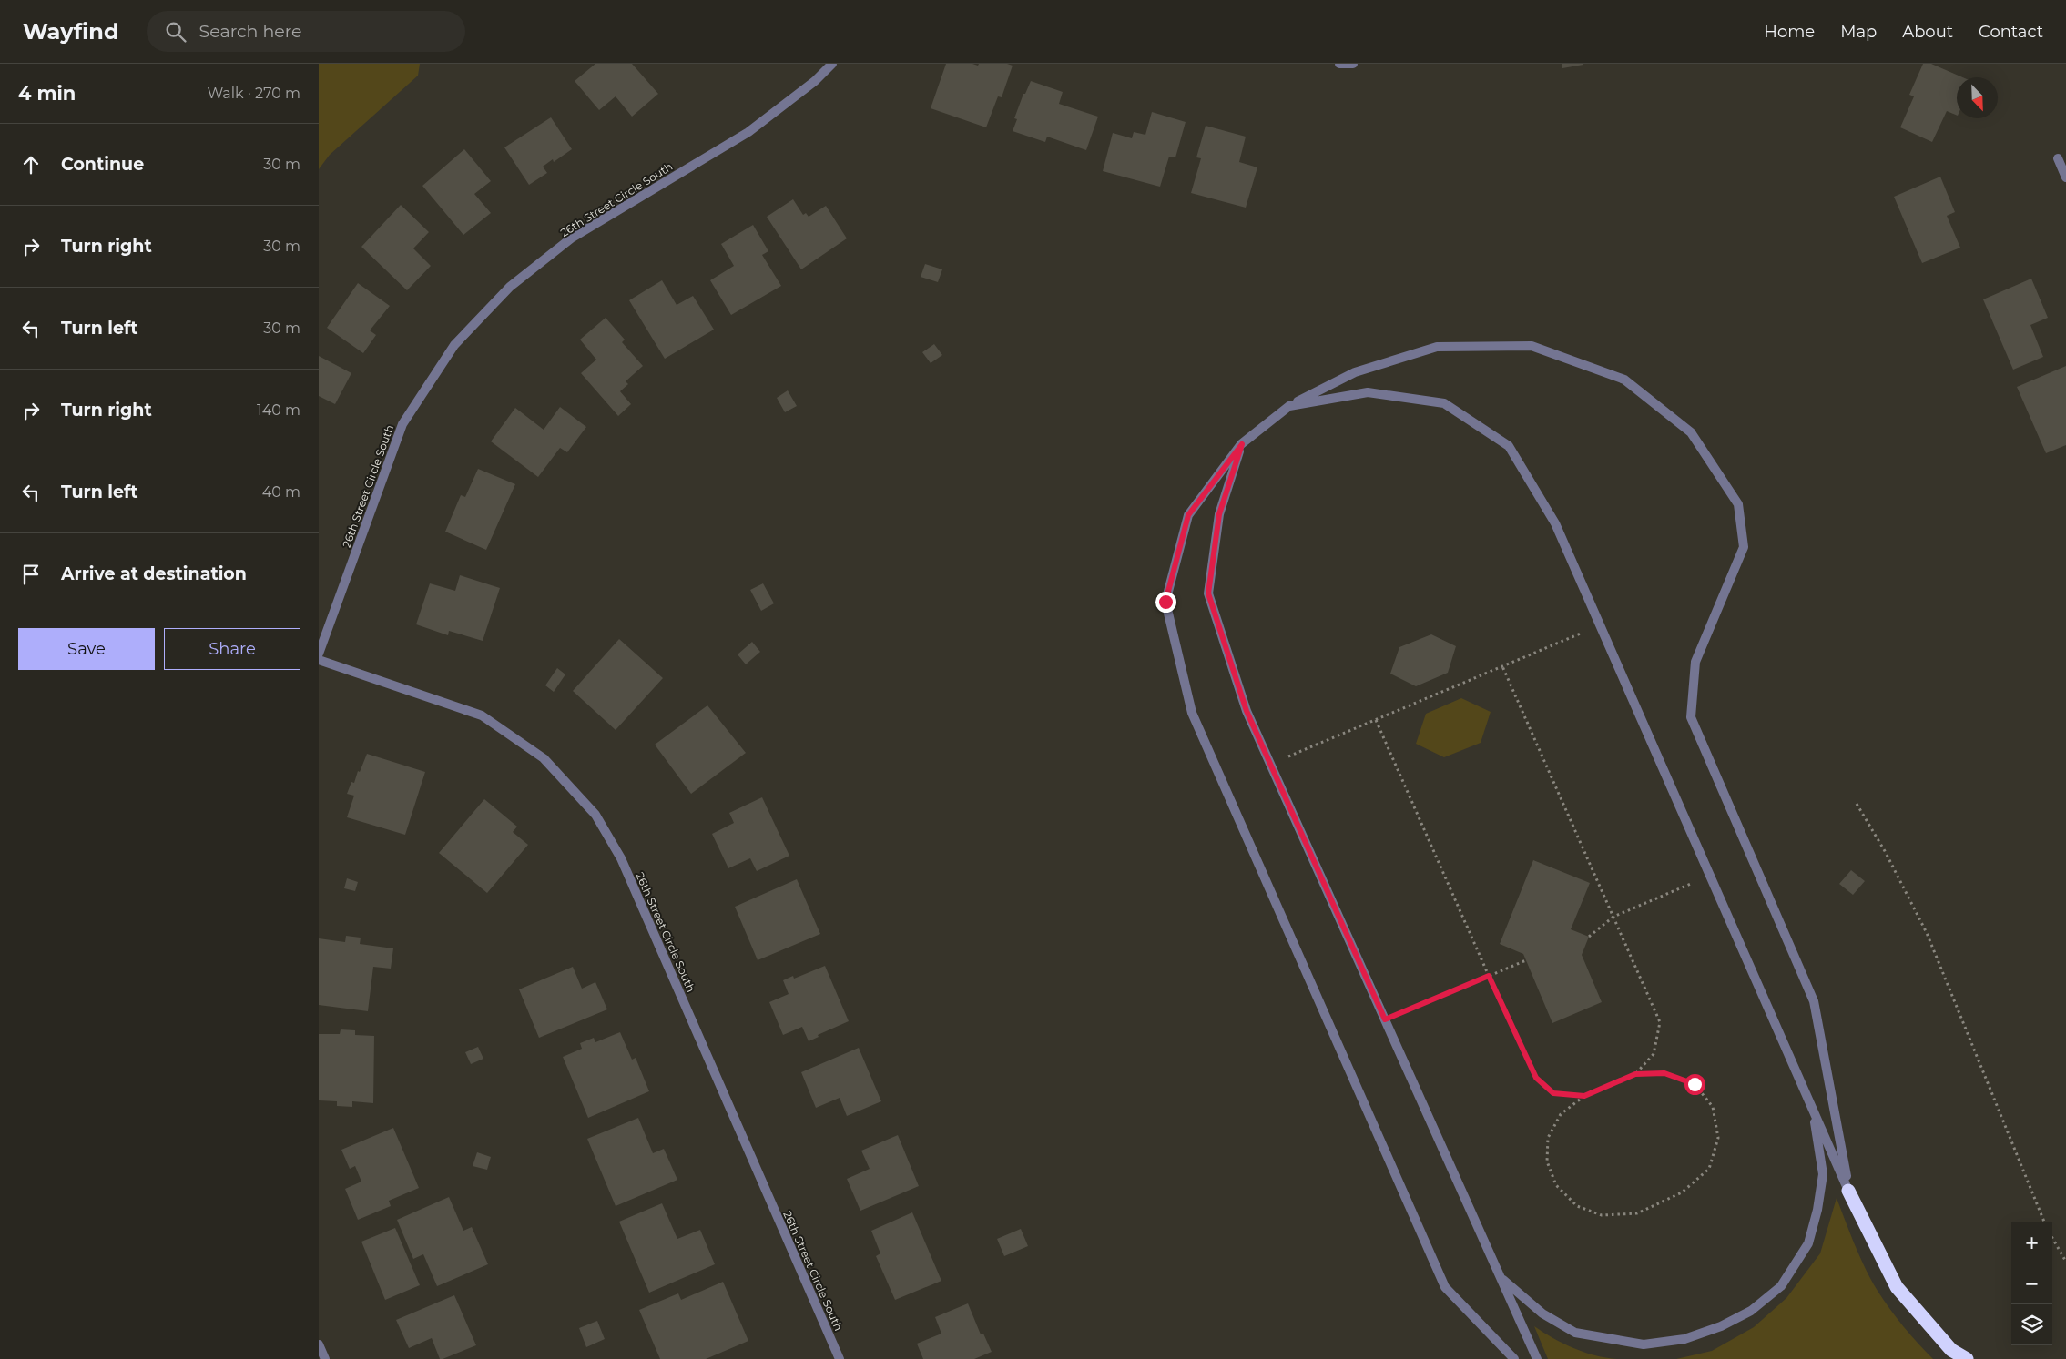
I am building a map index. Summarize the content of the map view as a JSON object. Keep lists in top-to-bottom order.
{
  "streets": {
    "street": ["26th Street Circle South"]
  },
  "north": "bottom right",
  "page": {
    "header": "Wayfind",
    "search": "Search here",
    "nav": [
      "Home",
      "Map",
      "About",
      "Contact"
    ],
    "heading": ["4 min", "Walk · 270 m"],
    "list": [
      ["Continue", "30 m"],
      ["Turn right", "30 m"],
      ["Turn left", "30 m"],
      ["Turn right", "140 m"],
      ["Turn left", "40 m"],
      "Arrive at destination"
    ],
    "buttons": ["Save", "Share"],
    "map_buttons": ["+", "−"]
  }
}
